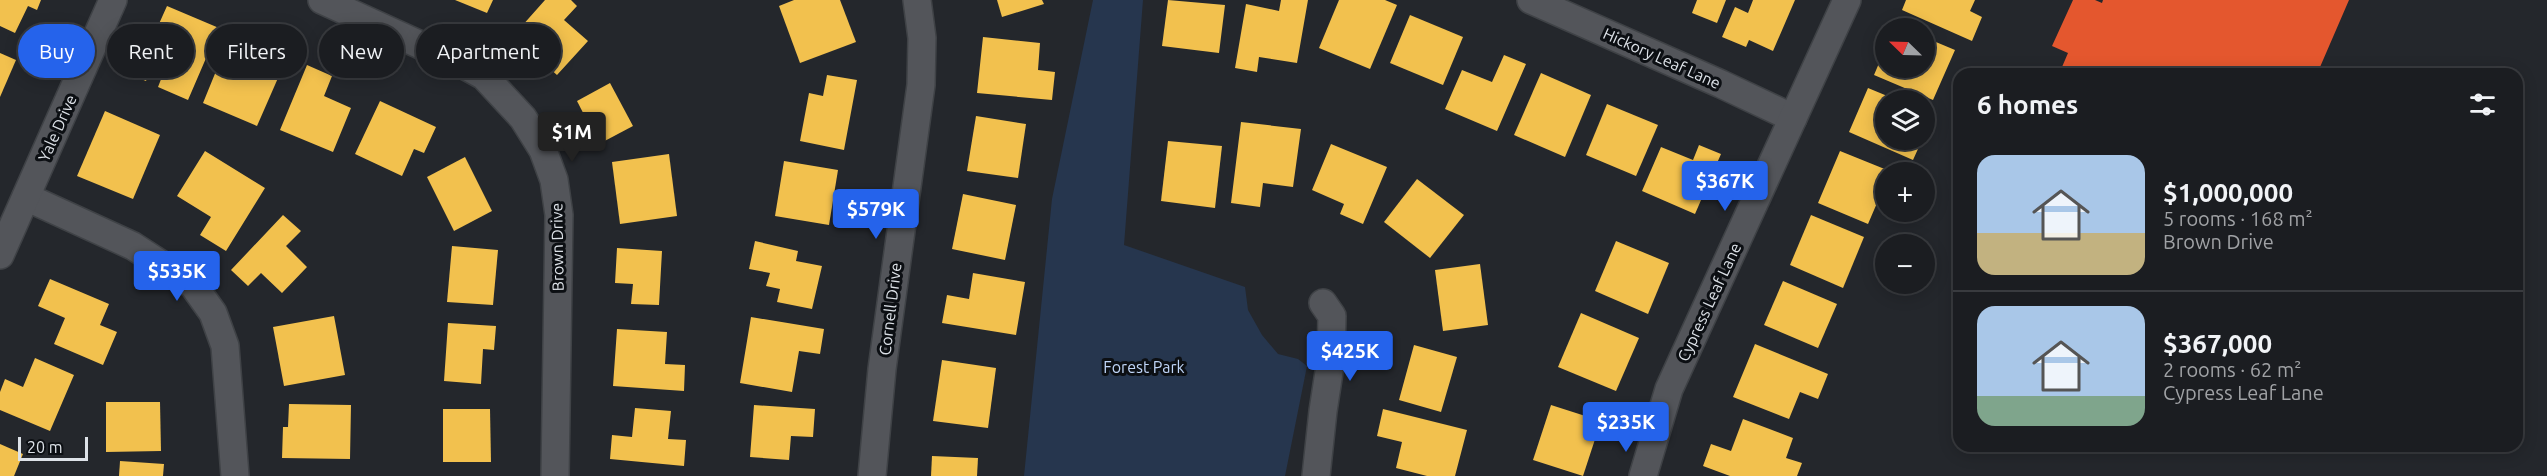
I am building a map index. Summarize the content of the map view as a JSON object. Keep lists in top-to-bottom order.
{
  "streets": {
    "street": [
      "Hickory Leaf Lane",
      "Yale Drive",
      "Brown Drive",
      "Cypress Leaf Lane",
      "Cornell Drive"
    ]
  },
  "crossings": [
    ["Hickory Leaf Lane", "Cypress Leaf Lane"]
  ],
  "parks": ["Forest Park"],
  "scale_bar": "20 m",
  "north": "top left",
  "page": {
    "map_buttons": ["+", "−"],
    "chip": [
      "Buy",
      "Rent",
      "Filters",
      "New",
      "Apartment"
    ],
    "heading": "6 homes",
    "price": [
      "$1M",
      "$367K",
      "$579K",
      "$535K",
      "$425K",
      "$235K"
    ],
    "list": [
      {
        "name": "$1,000,000",
        "note": "5 rooms · 168 m² · Brown Drive"
      },
      {
        "name": "$367,000",
        "note": "2 rooms · 62 m² · Cypress Leaf Lane"
      }
    ],
    "scale": "20 m"
  }
}
